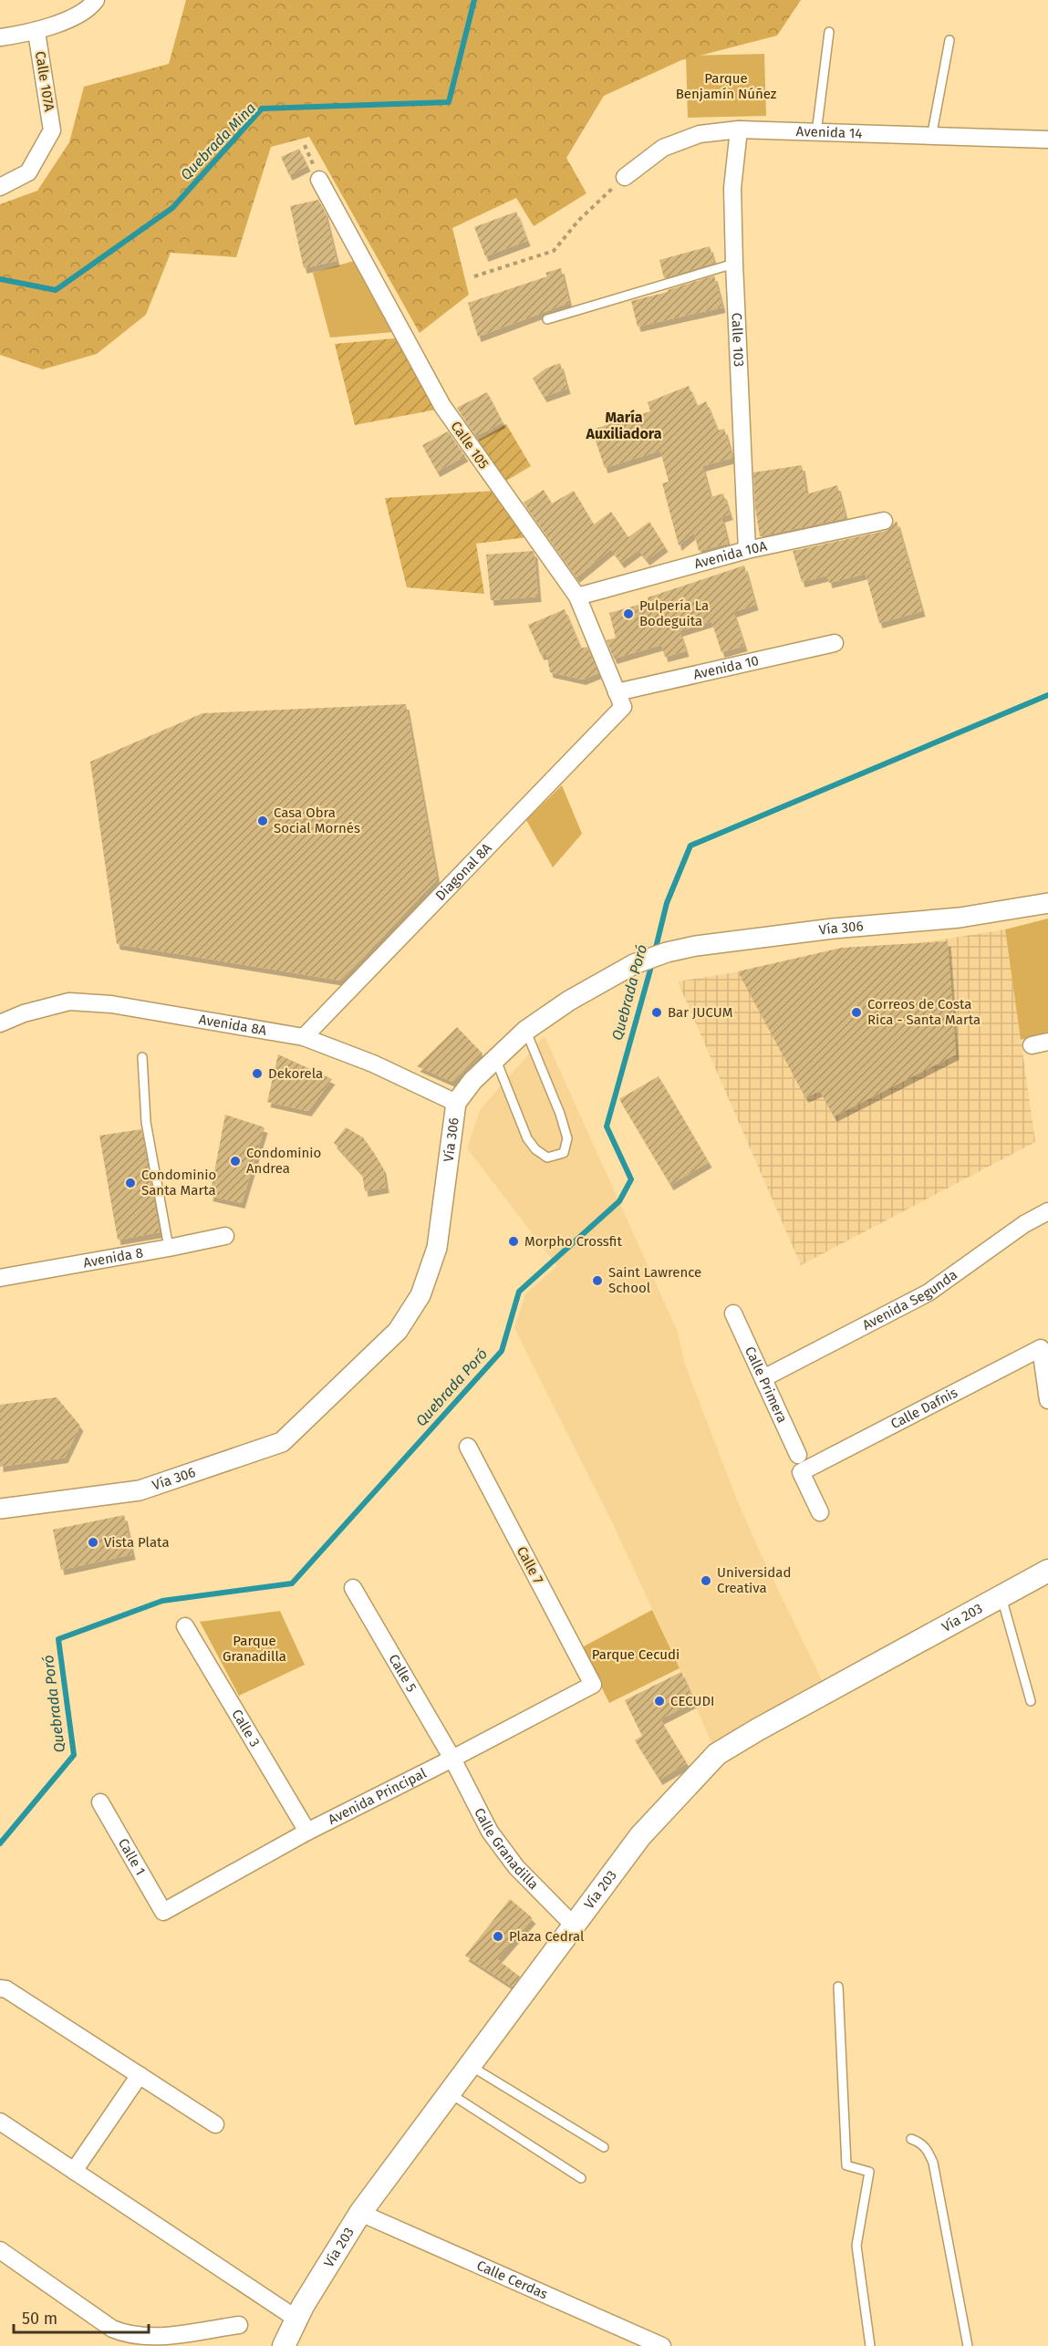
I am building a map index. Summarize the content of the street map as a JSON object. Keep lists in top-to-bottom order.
{
  "streets": {
    "main road": ["Vía 203"],
    "street": [
      "Calle 107A",
      "Avenida 14",
      "Calle 103",
      "Calle 105",
      "Avenida 10A",
      "Avenida 10",
      "Diagonal 8A",
      "Vía 306",
      "Avenida 8A",
      "Avenida 8",
      "Avenida Segunda",
      "Calle Primera",
      "Calle Dafnis",
      "Calle 7",
      "Calle 5",
      "Calle 3",
      "Avenida Principal",
      "Calle Granadilla",
      "Calle 1",
      "Calle Cerdas"
    ]
  },
  "crossings": [
    ["Avenida 14", "Calle 103"],
    ["Calle 103", "Avenida 10A"],
    ["Calle 105", "Avenida 10A"],
    ["Calle 105", "Avenida 10"],
    ["Calle 105", "Diagonal 8A"],
    ["Avenida 10", "Diagonal 8A"],
    ["Diagonal 8A", "Avenida 8A"],
    ["Vía 306", "Avenida 8A"],
    ["Avenida Segunda", "Calle Primera"],
    ["Calle 7", "Avenida Principal"],
    ["Vía 203", "Calle Granadilla"],
    ["Vía 203", "Calle Cerdas"],
    ["Calle 5", "Avenida Principal"],
    ["Calle 5", "Calle Granadilla"],
    ["Calle 3", "Avenida Principal"],
    ["Avenida Principal", "Calle Granadilla"],
    ["Avenida Principal", "Calle 1"]
  ],
  "districts": ["María Auxiliadora"],
  "water": ["Quebrada Mina", "Quebrada Poró"],
  "parks": ["Parque Benjamín Núñez", "Parque Granadilla", "Parque Cecudi"],
  "places": [
    "Pulpería La Bodeguita",
    "Casa Obra Social Mornés",
    "Bar JUCUM",
    "Correos de Costa Rica - Santa Marta",
    "Dekorela",
    "Condominio Andrea",
    "Condominio Santa Marta",
    "Morpho Crossfit",
    "Saint Lawrence School",
    "Vista Plata",
    "Universidad Creativa",
    "CECUDI",
    "Plaza Cedral"
  ],
  "scale_bar": "50 m"
}
